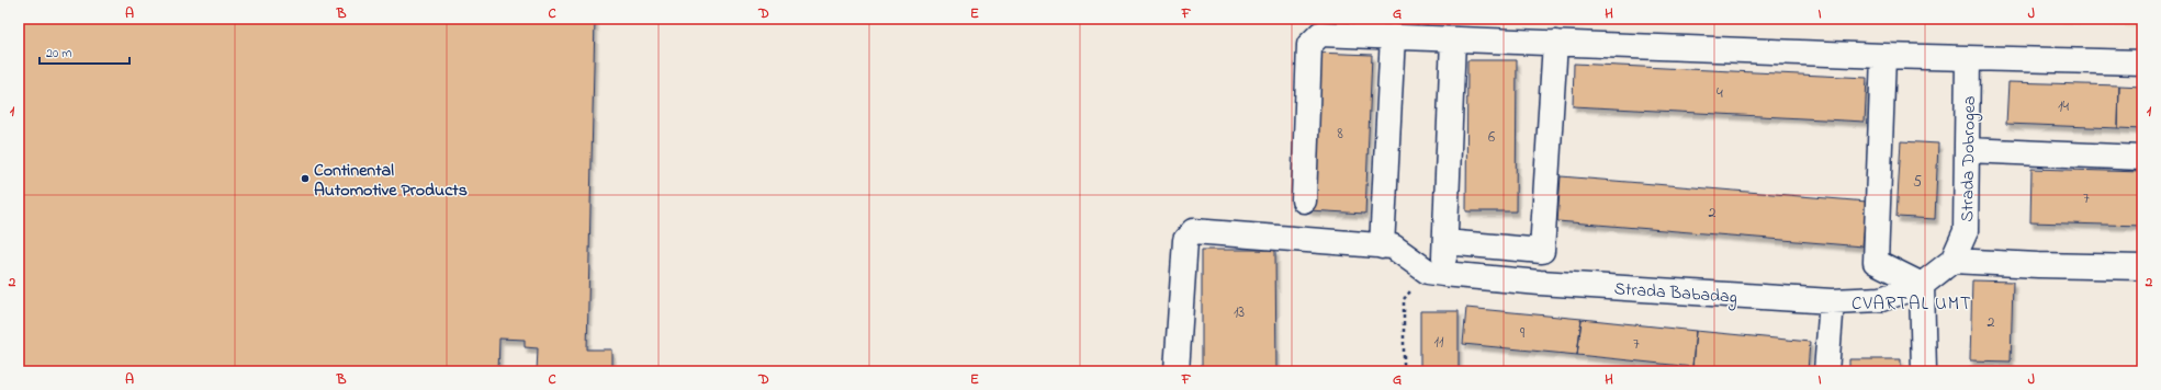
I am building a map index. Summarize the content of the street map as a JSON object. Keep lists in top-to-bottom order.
{
  "streets": {
    "street": ["Strada Dobrogea", "Strada Babadag"]
  },
  "crossings": [
    ["Strada Dobrogea", "Strada Babadag"]
  ],
  "districts": ["CVARTAL UMT"],
  "places": ["Continental Automotive Products"],
  "house_numbers": [
    "4",
    "14",
    "8",
    "6",
    "5",
    "7",
    "2",
    "13",
    "2",
    "9",
    "11",
    "7"
  ],
  "scale_bar": "20 m",
  "grid": {
    "columns": [
      "A",
      "B",
      "C",
      "D",
      "E",
      "F",
      "G",
      "H",
      "I",
      "J"
    ],
    "rows": ["1", "2"]
  }
}
